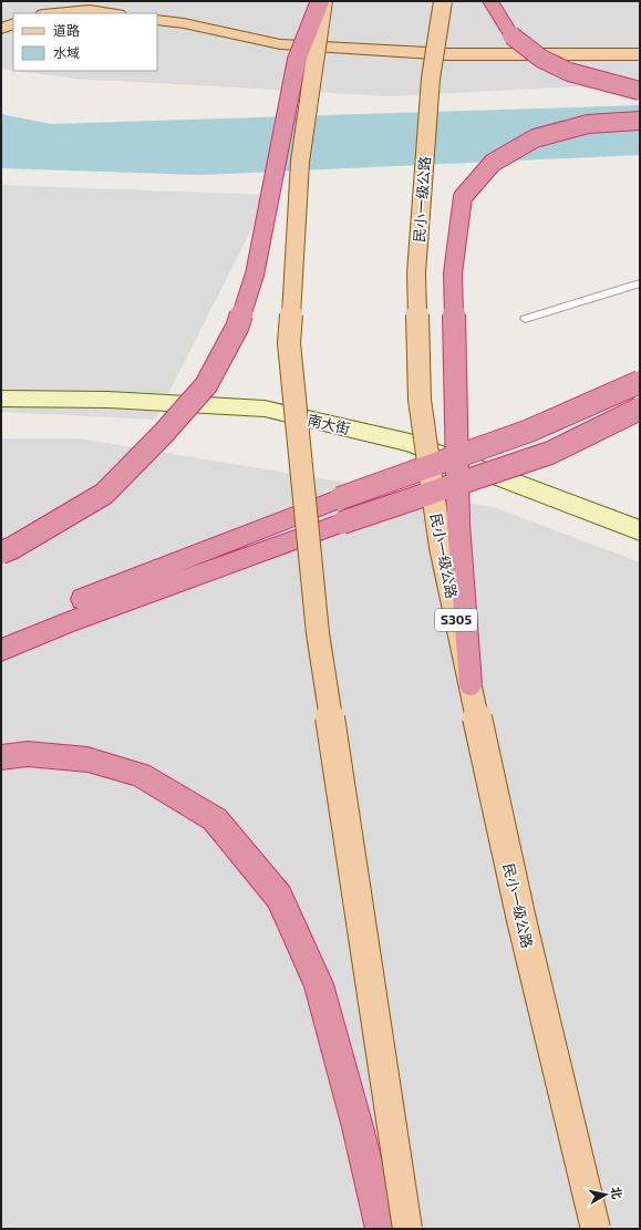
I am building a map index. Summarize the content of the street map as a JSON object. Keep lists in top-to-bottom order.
{
  "streets": {
    "main road": ["民小一级公路", "南大街", "S305"]
  },
  "legend": ["道路", "水域"],
  "north": "right"
}
